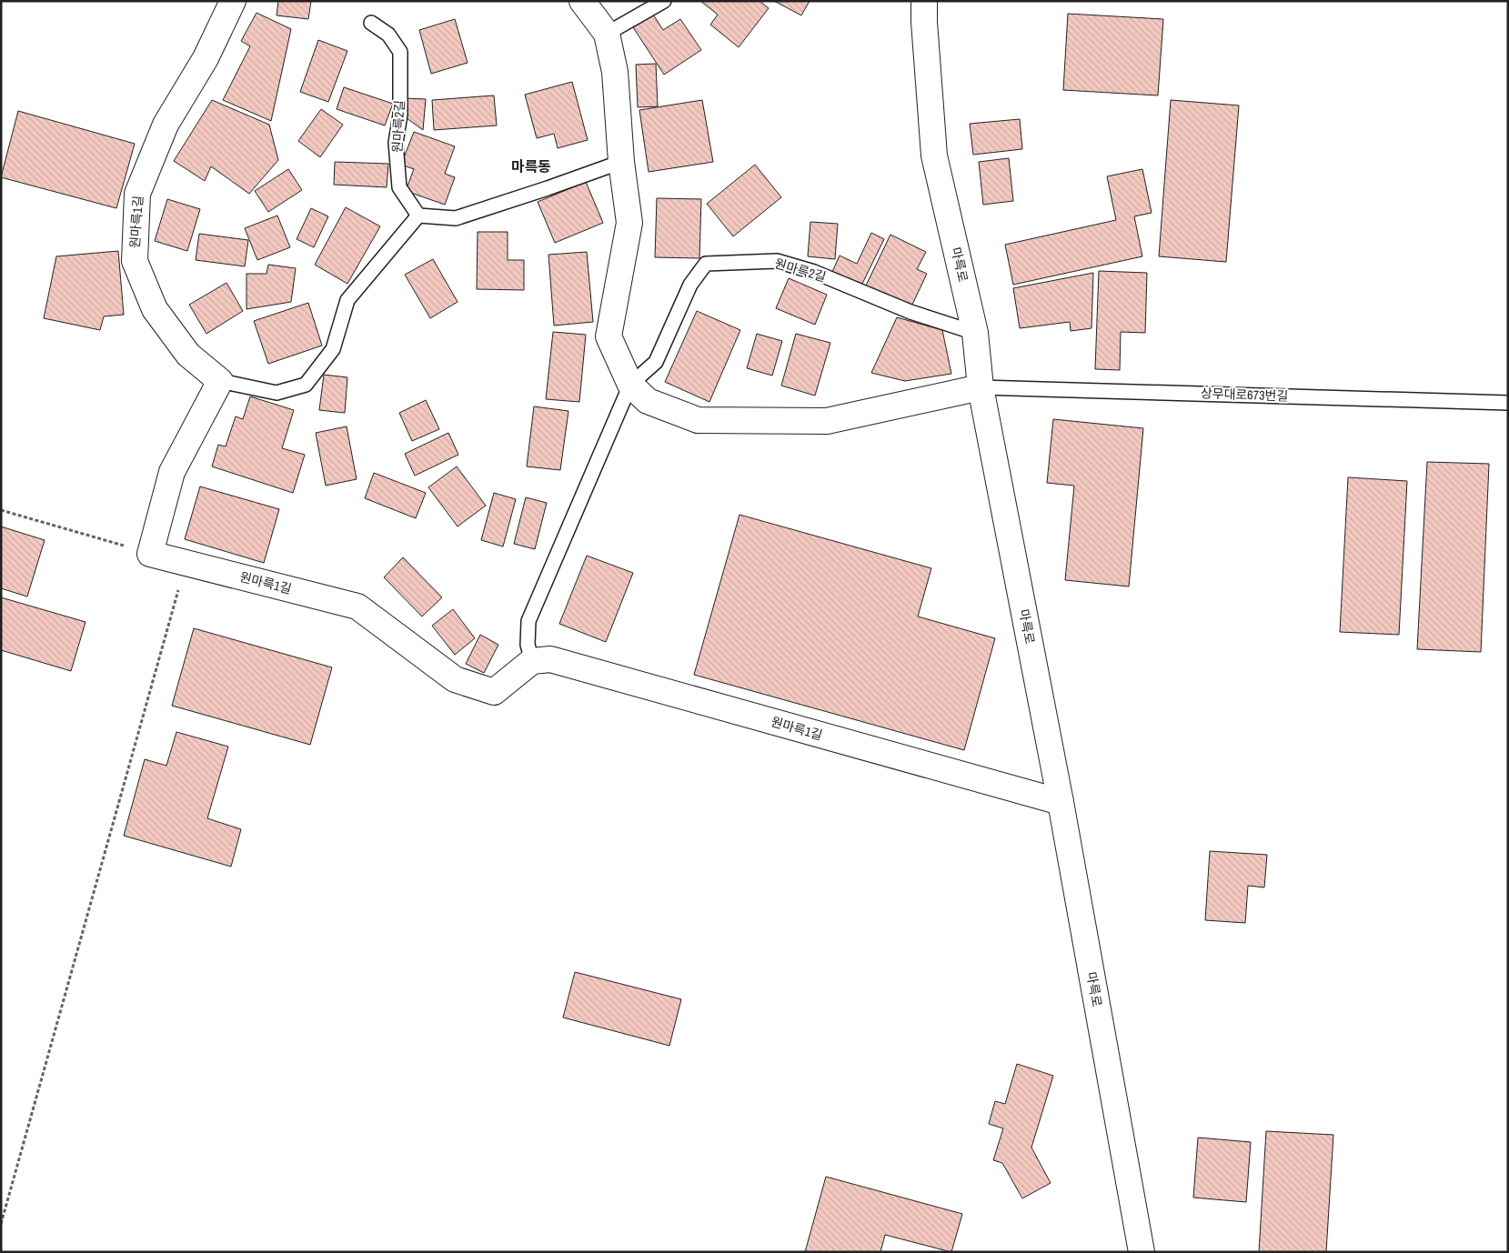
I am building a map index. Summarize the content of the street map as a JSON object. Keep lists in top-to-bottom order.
{
  "streets": {
    "street": ["원마륵1길", "마륵로"],
    "lane": ["원마륵2길", "상무대로673번길"]
  },
  "crossings": [
    ["원마륵2길", "원마륵1길"],
    ["원마륵2길", "마륵로"],
    ["원마륵1길", "마륵로"],
    ["마륵로", "상무대로673번길"]
  ],
  "districts": ["마륵동"]
}
